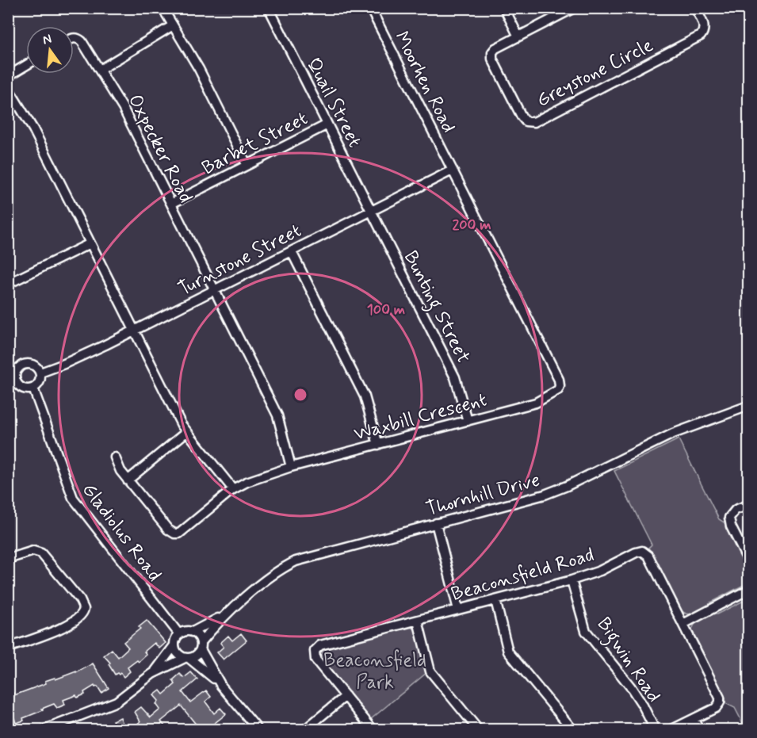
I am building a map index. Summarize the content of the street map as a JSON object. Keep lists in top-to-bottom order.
{
  "streets": {
    "street": [
      "Greystone Circle",
      "Moorhen Road",
      "Quail Street",
      "Barbet Street",
      "Oxpecker Road",
      "Turnstone Street",
      "Bunting Street",
      "Waxbill Crescent",
      "Thornhill Drive",
      "Gladiolus Road",
      "Beaconsfield Road",
      "Bigwin Road"
    ]
  },
  "crossings": [
    ["Moorhen Road", "Turnstone Street"],
    ["Moorhen Road", "Waxbill Crescent"],
    ["Quail Street", "Barbet Street"],
    ["Quail Street", "Turnstone Street"],
    ["Quail Street", "Bunting Street"],
    ["Barbet Street", "Oxpecker Road"],
    ["Oxpecker Road", "Turnstone Street"],
    ["Oxpecker Road", "Waxbill Crescent"],
    ["Turnstone Street", "Bunting Street"],
    ["Turnstone Street", "Waxbill Crescent"],
    ["Turnstone Street", "Gladiolus Road"],
    ["Bunting Street", "Waxbill Crescent"],
    ["Thornhill Drive", "Gladiolus Road"],
    ["Beaconsfield Road", "Bigwin Road"]
  ],
  "parks": ["Beaconsfield Park"],
  "north": "top",
  "rings": ["200 m", "100 m"]
}
